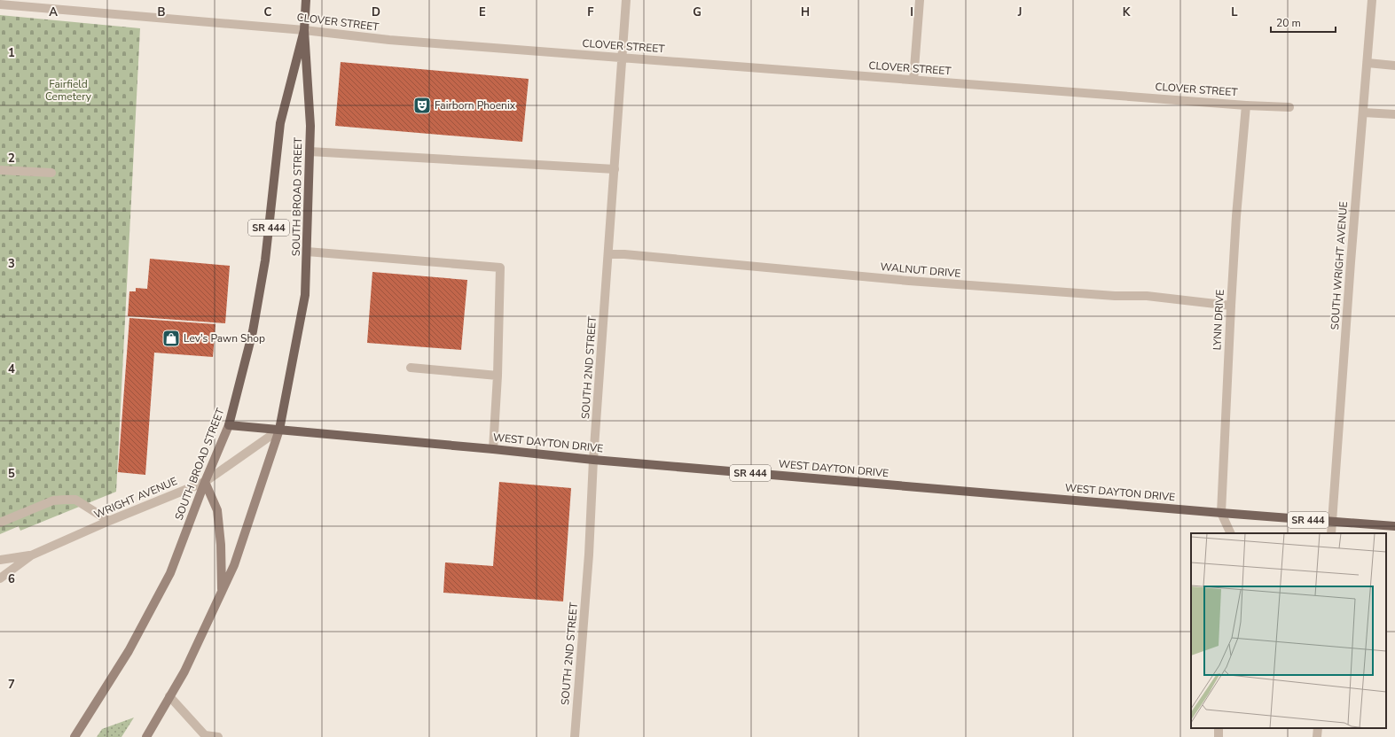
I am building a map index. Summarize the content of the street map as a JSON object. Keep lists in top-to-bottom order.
{
  "streets": {
    "main road": ["SOUTH BROAD STREET", "SR 444", "WEST DAYTON DRIVE"],
    "street": [
      "CLOVER STREET",
      "SOUTH WRIGHT AVENUE",
      "WALNUT DRIVE",
      "LYNN DRIVE",
      "SOUTH 2ND STREET",
      "WRIGHT AVENUE"
    ]
  },
  "crossings": [
    ["CLOVER STREET", "SOUTH BROAD STREET"],
    ["CLOVER STREET", "LYNN DRIVE"],
    ["CLOVER STREET", "SOUTH 2ND STREET"],
    ["SOUTH BROAD STREET", "WEST DAYTON DRIVE"],
    ["SOUTH BROAD STREET", "WRIGHT AVENUE"],
    ["SOUTH WRIGHT AVENUE", "WEST DAYTON DRIVE"],
    ["WALNUT DRIVE", "LYNN DRIVE"],
    ["WALNUT DRIVE", "SOUTH 2ND STREET"],
    ["LYNN DRIVE", "WEST DAYTON DRIVE"],
    ["SOUTH 2ND STREET", "WEST DAYTON DRIVE"],
    ["WEST DAYTON DRIVE", "WRIGHT AVENUE"]
  ],
  "parks": ["Fairfield Cemetery"],
  "places": {
    "theatre": ["Fairborn Phoenix"],
    "shop": ["Lev's Pawn Shop"]
  },
  "scale_bar": "20 m",
  "grid": {
    "columns": [
      "A",
      "B",
      "C",
      "D",
      "E",
      "F",
      "G",
      "H",
      "I",
      "J",
      "K",
      "L"
    ],
    "rows": [
      "1",
      "2",
      "3",
      "4",
      "5",
      "6",
      "7"
    ]
  }
}
